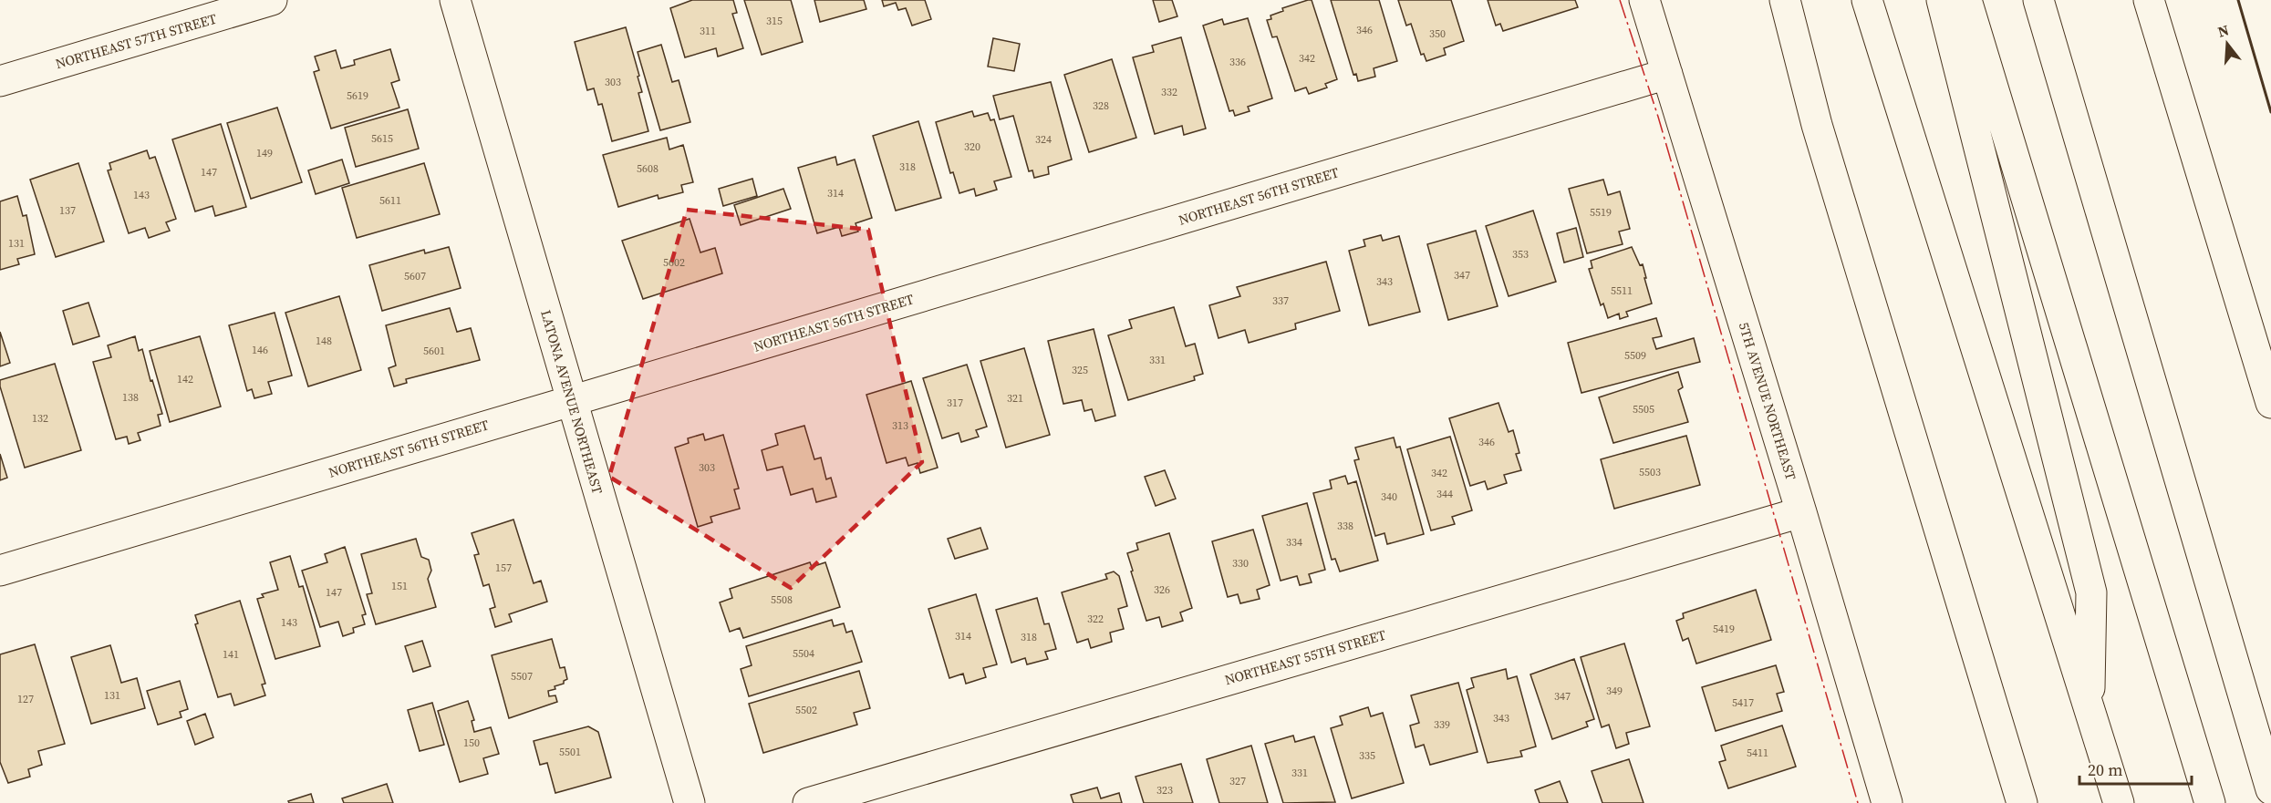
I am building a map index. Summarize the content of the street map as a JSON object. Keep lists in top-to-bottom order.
{
  "streets": {
    "main road": [
      "NORTHEAST 57TH STREET",
      "NORTHEAST 56TH STREET",
      "5TH AVENUE NORTHEAST",
      "LATONA AVENUE NORTHEAST",
      "NORTHEAST 55TH STREET"
    ]
  },
  "crossings": [
    ["NORTHEAST 56TH STREET", "5TH AVENUE NORTHEAST"],
    ["NORTHEAST 56TH STREET", "LATONA AVENUE NORTHEAST"],
    ["5TH AVENUE NORTHEAST", "NORTHEAST 55TH STREET"]
  ],
  "house_numbers": [
    "315",
    "346",
    "311",
    "350",
    "342",
    "336",
    "303",
    "332",
    "5619",
    "328",
    "5615",
    "324",
    "320",
    "149",
    "318",
    "5608",
    "147",
    "314",
    "143",
    "5611",
    "137",
    "5519",
    "131",
    "353",
    "5602",
    "347",
    "5607",
    "343",
    "5511",
    "337",
    "148",
    "146",
    "5601",
    "5509",
    "331",
    "325",
    "142",
    "138",
    "321",
    "317",
    "5505",
    "132",
    "313",
    "346",
    "303",
    "5503",
    "342",
    "344",
    "340",
    "338",
    "334",
    "330",
    "157",
    "151",
    "326",
    "147",
    "5508",
    "322",
    "143",
    "5419",
    "314",
    "318",
    "5504",
    "141",
    "5507",
    "349",
    "131",
    "347",
    "127",
    "5417",
    "5502",
    "343",
    "339",
    "150",
    "5501",
    "5411",
    "335",
    "331",
    "327",
    "323"
  ],
  "scale_bar": "20 m",
  "north": "top"
}
